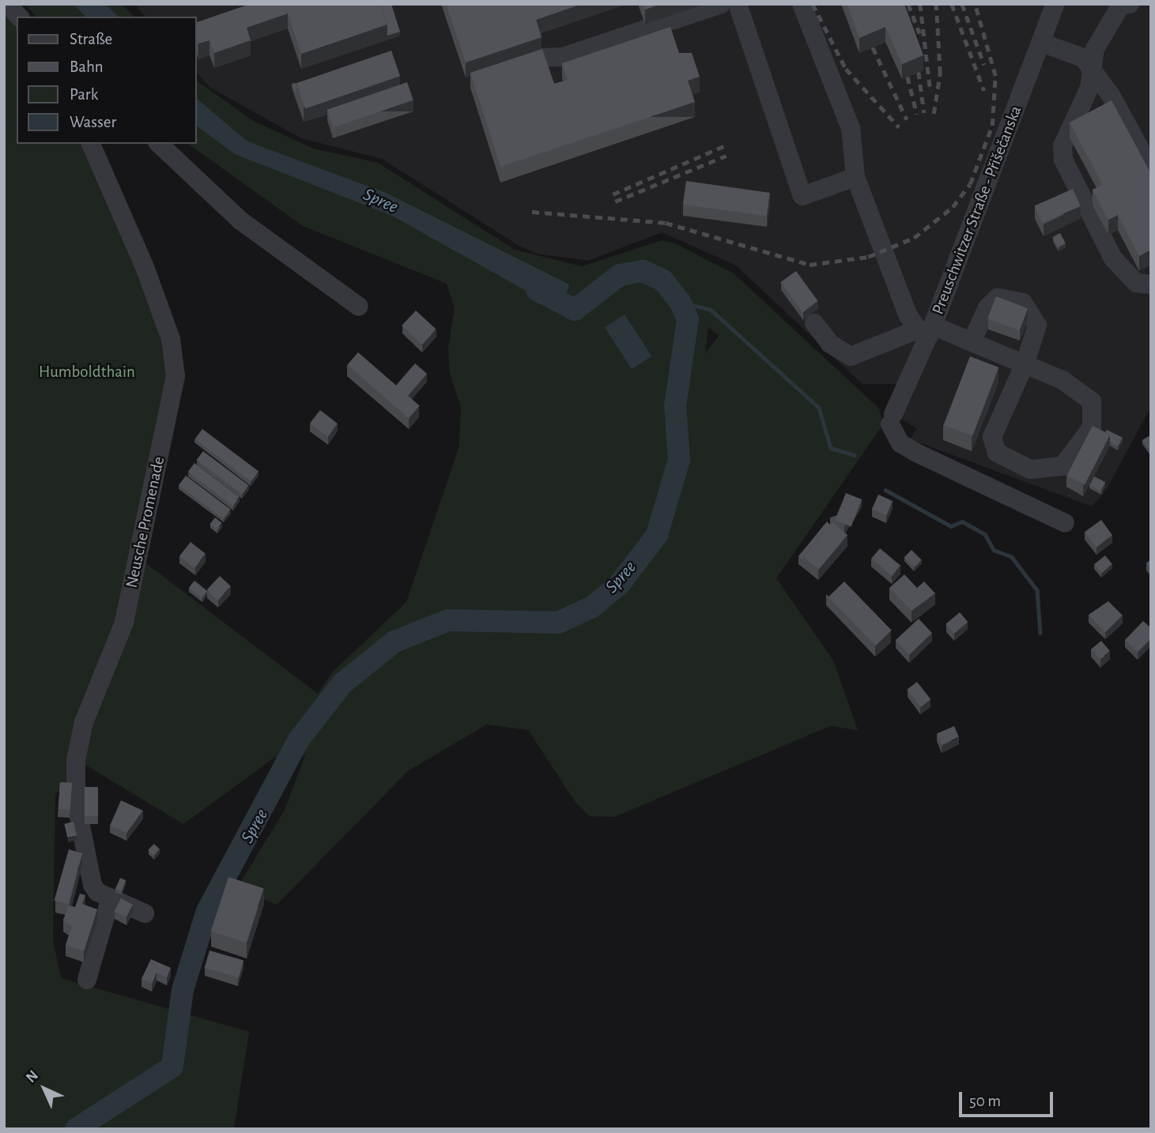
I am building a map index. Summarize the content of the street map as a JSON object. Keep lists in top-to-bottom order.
{
  "streets": {
    "street": ["Preuschwitzer Straße - Přišečanska", "Neusche Promenade"]
  },
  "water": ["Spree"],
  "parks": ["Humboldthain"],
  "legend": [
    "Straße",
    "Bahn",
    "Park",
    "Wasser"
  ],
  "scale_bar": "50 m",
  "north": "top left"
}
